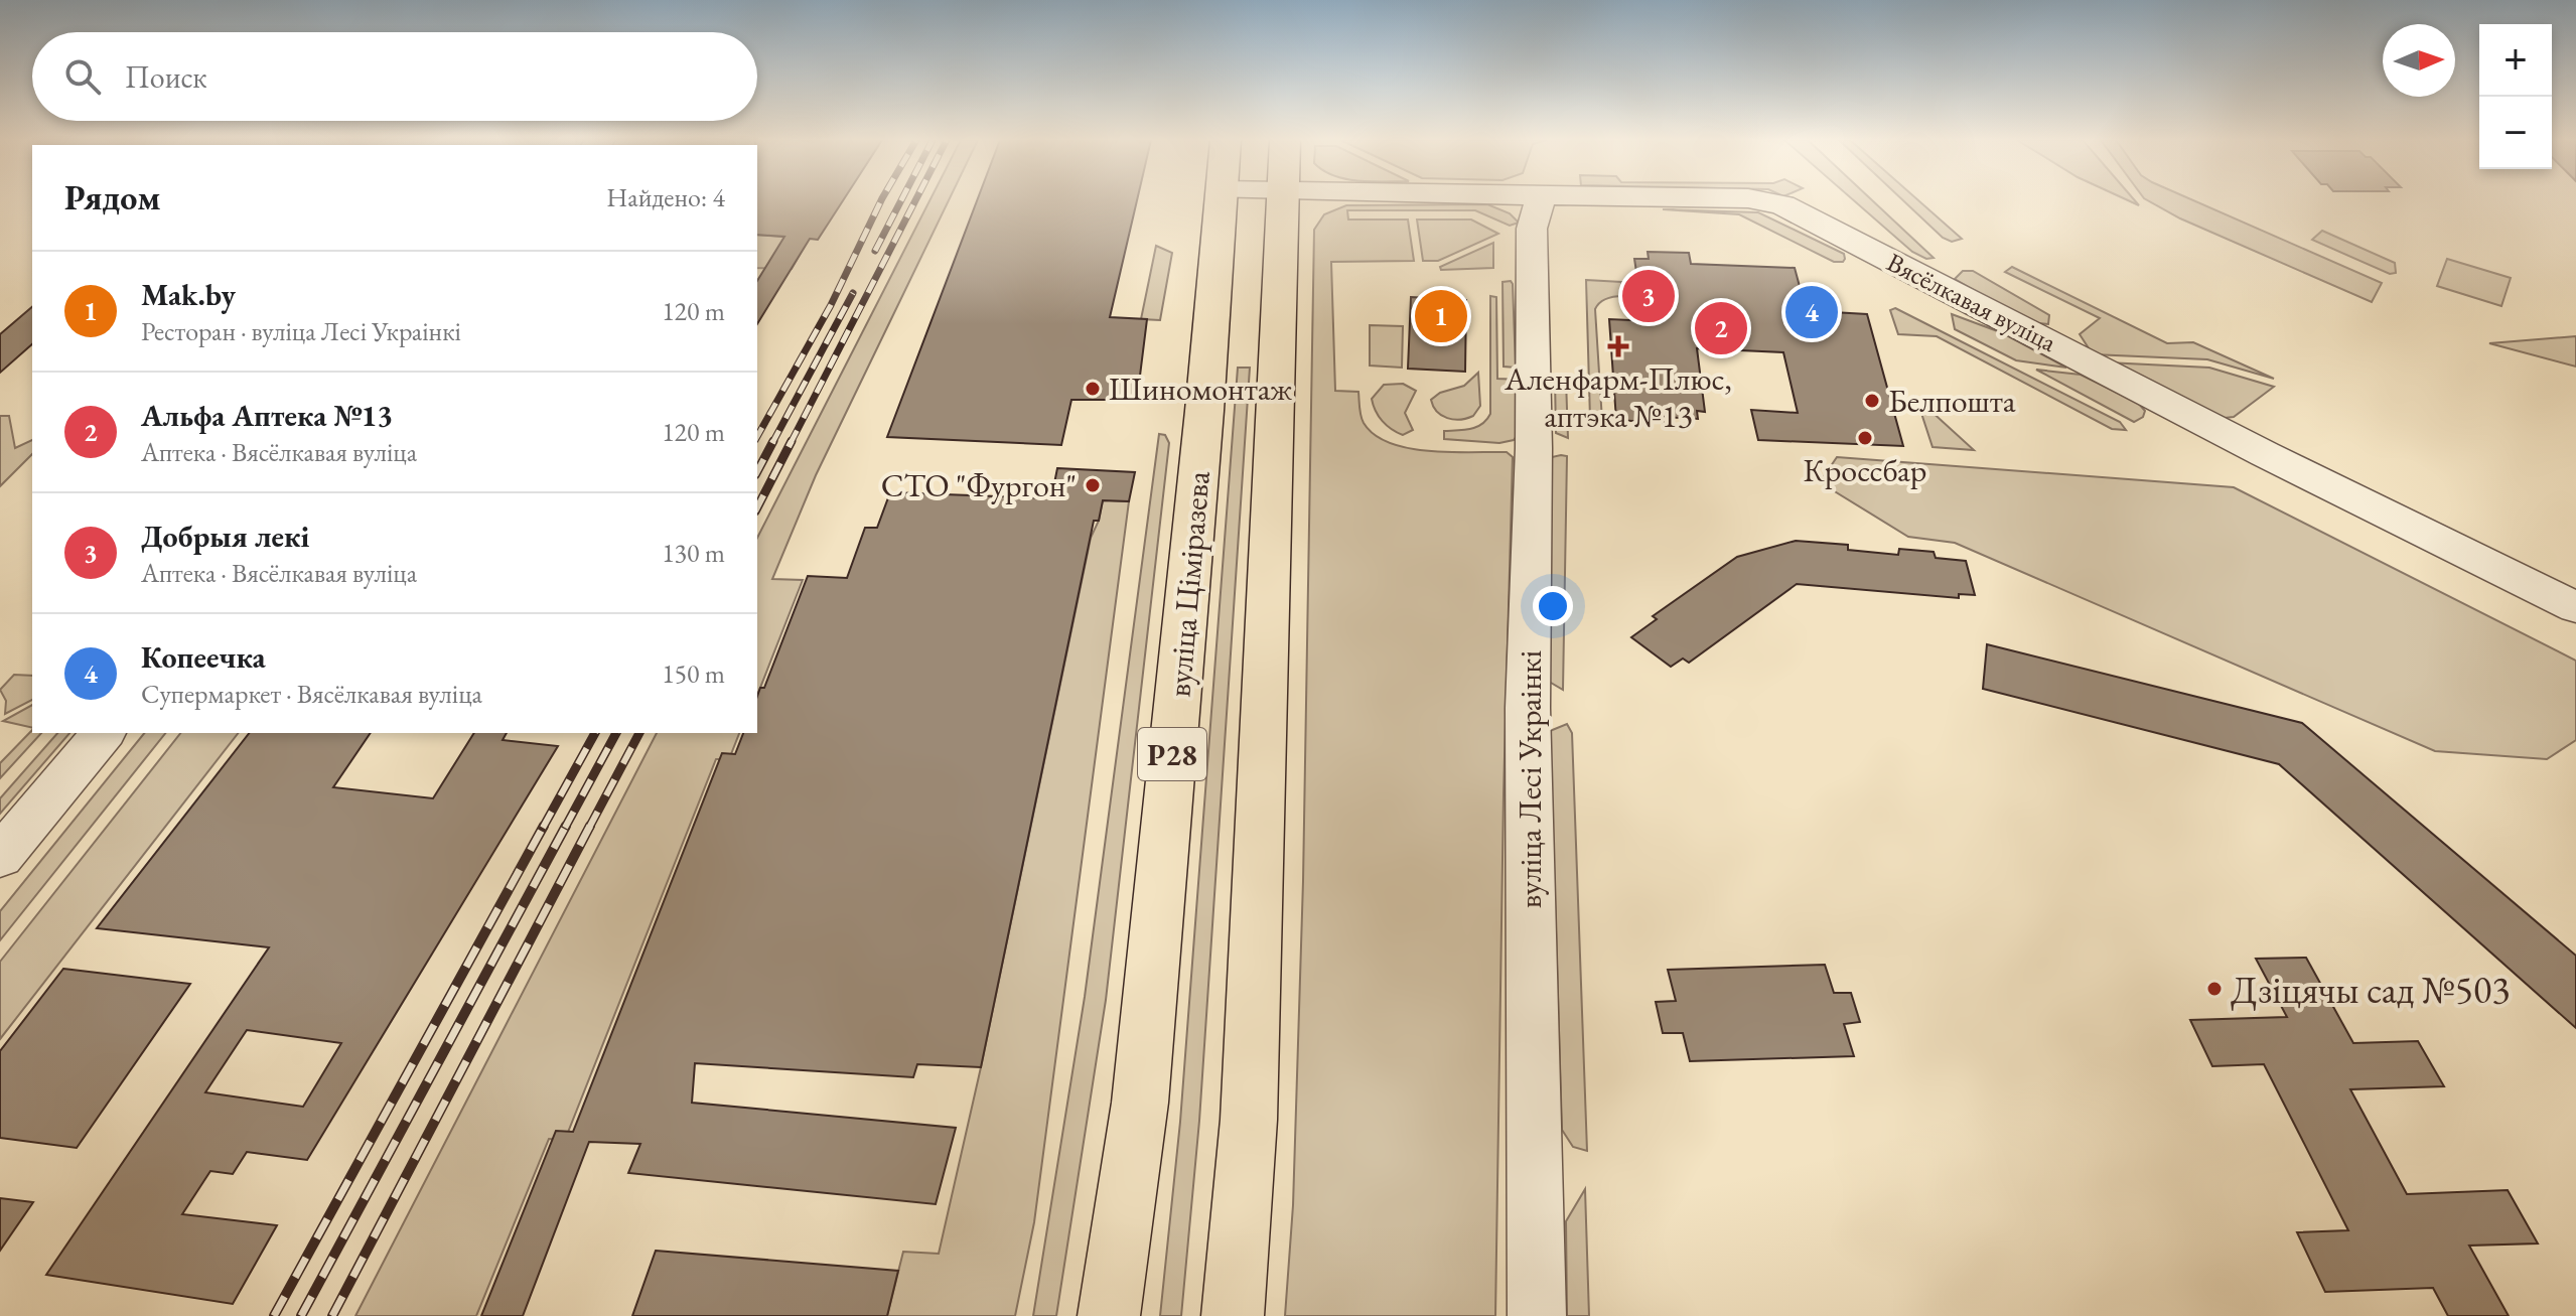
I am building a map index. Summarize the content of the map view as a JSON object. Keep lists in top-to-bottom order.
{
  "streets": {
    "main road": ["вуліца Ціміразева", "Р28"],
    "street": ["Вясёлкавая вуліца", "вуліца Лесі Украінкі"]
  },
  "places": {
    "health": ["Аленфарм-Плюс, аптэка №13"],
    "other": [
      "Шиномонтаж",
      "Белпошта",
      "Кроссбар",
      "СТО \"Фургон\"",
      "Дзіцячы сад №503"
    ]
  },
  "north": "right",
  "page": {
    "map_buttons": ["+", "−"],
    "search": "Поиск",
    "heading": ["Рядом", "Найдено: 4"],
    "list": [
      {
        "mark": "1",
        "name": "Mak.by",
        "note": "Ресторан · вуліца Лесі Украінкі",
        "value": "120 m"
      },
      {
        "mark": "2",
        "name": "Альфа Аптека №13",
        "note": "Аптека · Вясёлкавая вуліца",
        "value": "120 m"
      },
      {
        "mark": "3",
        "name": "Добрыя лекі",
        "note": "Аптека · Вясёлкавая вуліца",
        "value": "130 m"
      },
      {
        "mark": "4",
        "name": "Копеечка",
        "note": "Супермаркет · Вясёлкавая вуліца",
        "value": "150 m"
      }
    ],
    "pins": [
      "3",
      "4",
      "1",
      "2"
    ]
  }
}
